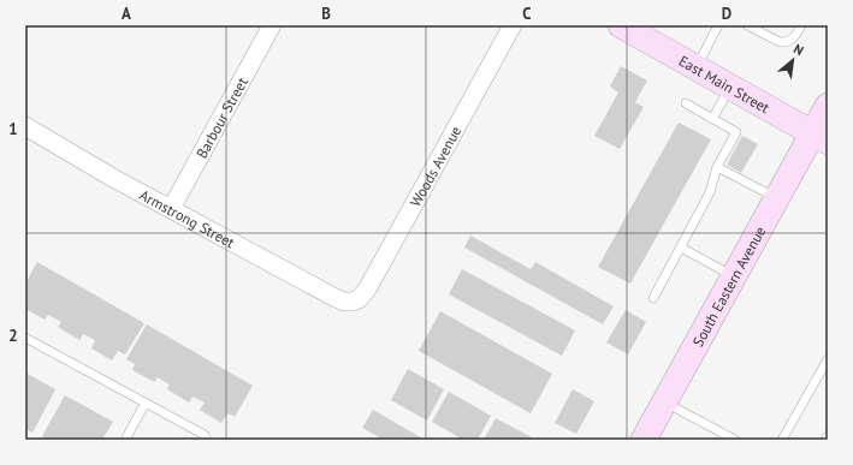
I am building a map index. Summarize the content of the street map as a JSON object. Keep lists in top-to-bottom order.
{
  "streets": {
    "main road": ["East Main Street", "South Eastern Avenue"],
    "street": ["Barbour Street", "Woods Avenue", "Armstrong Street"]
  },
  "crossings": [
    ["East Main Street", "South Eastern Avenue"],
    ["Barbour Street", "Armstrong Street"],
    ["Woods Avenue", "Armstrong Street"]
  ],
  "north": "top right",
  "grid": {
    "columns": [
      "A",
      "B",
      "C",
      "D"
    ],
    "rows": ["1", "2"]
  }
}
